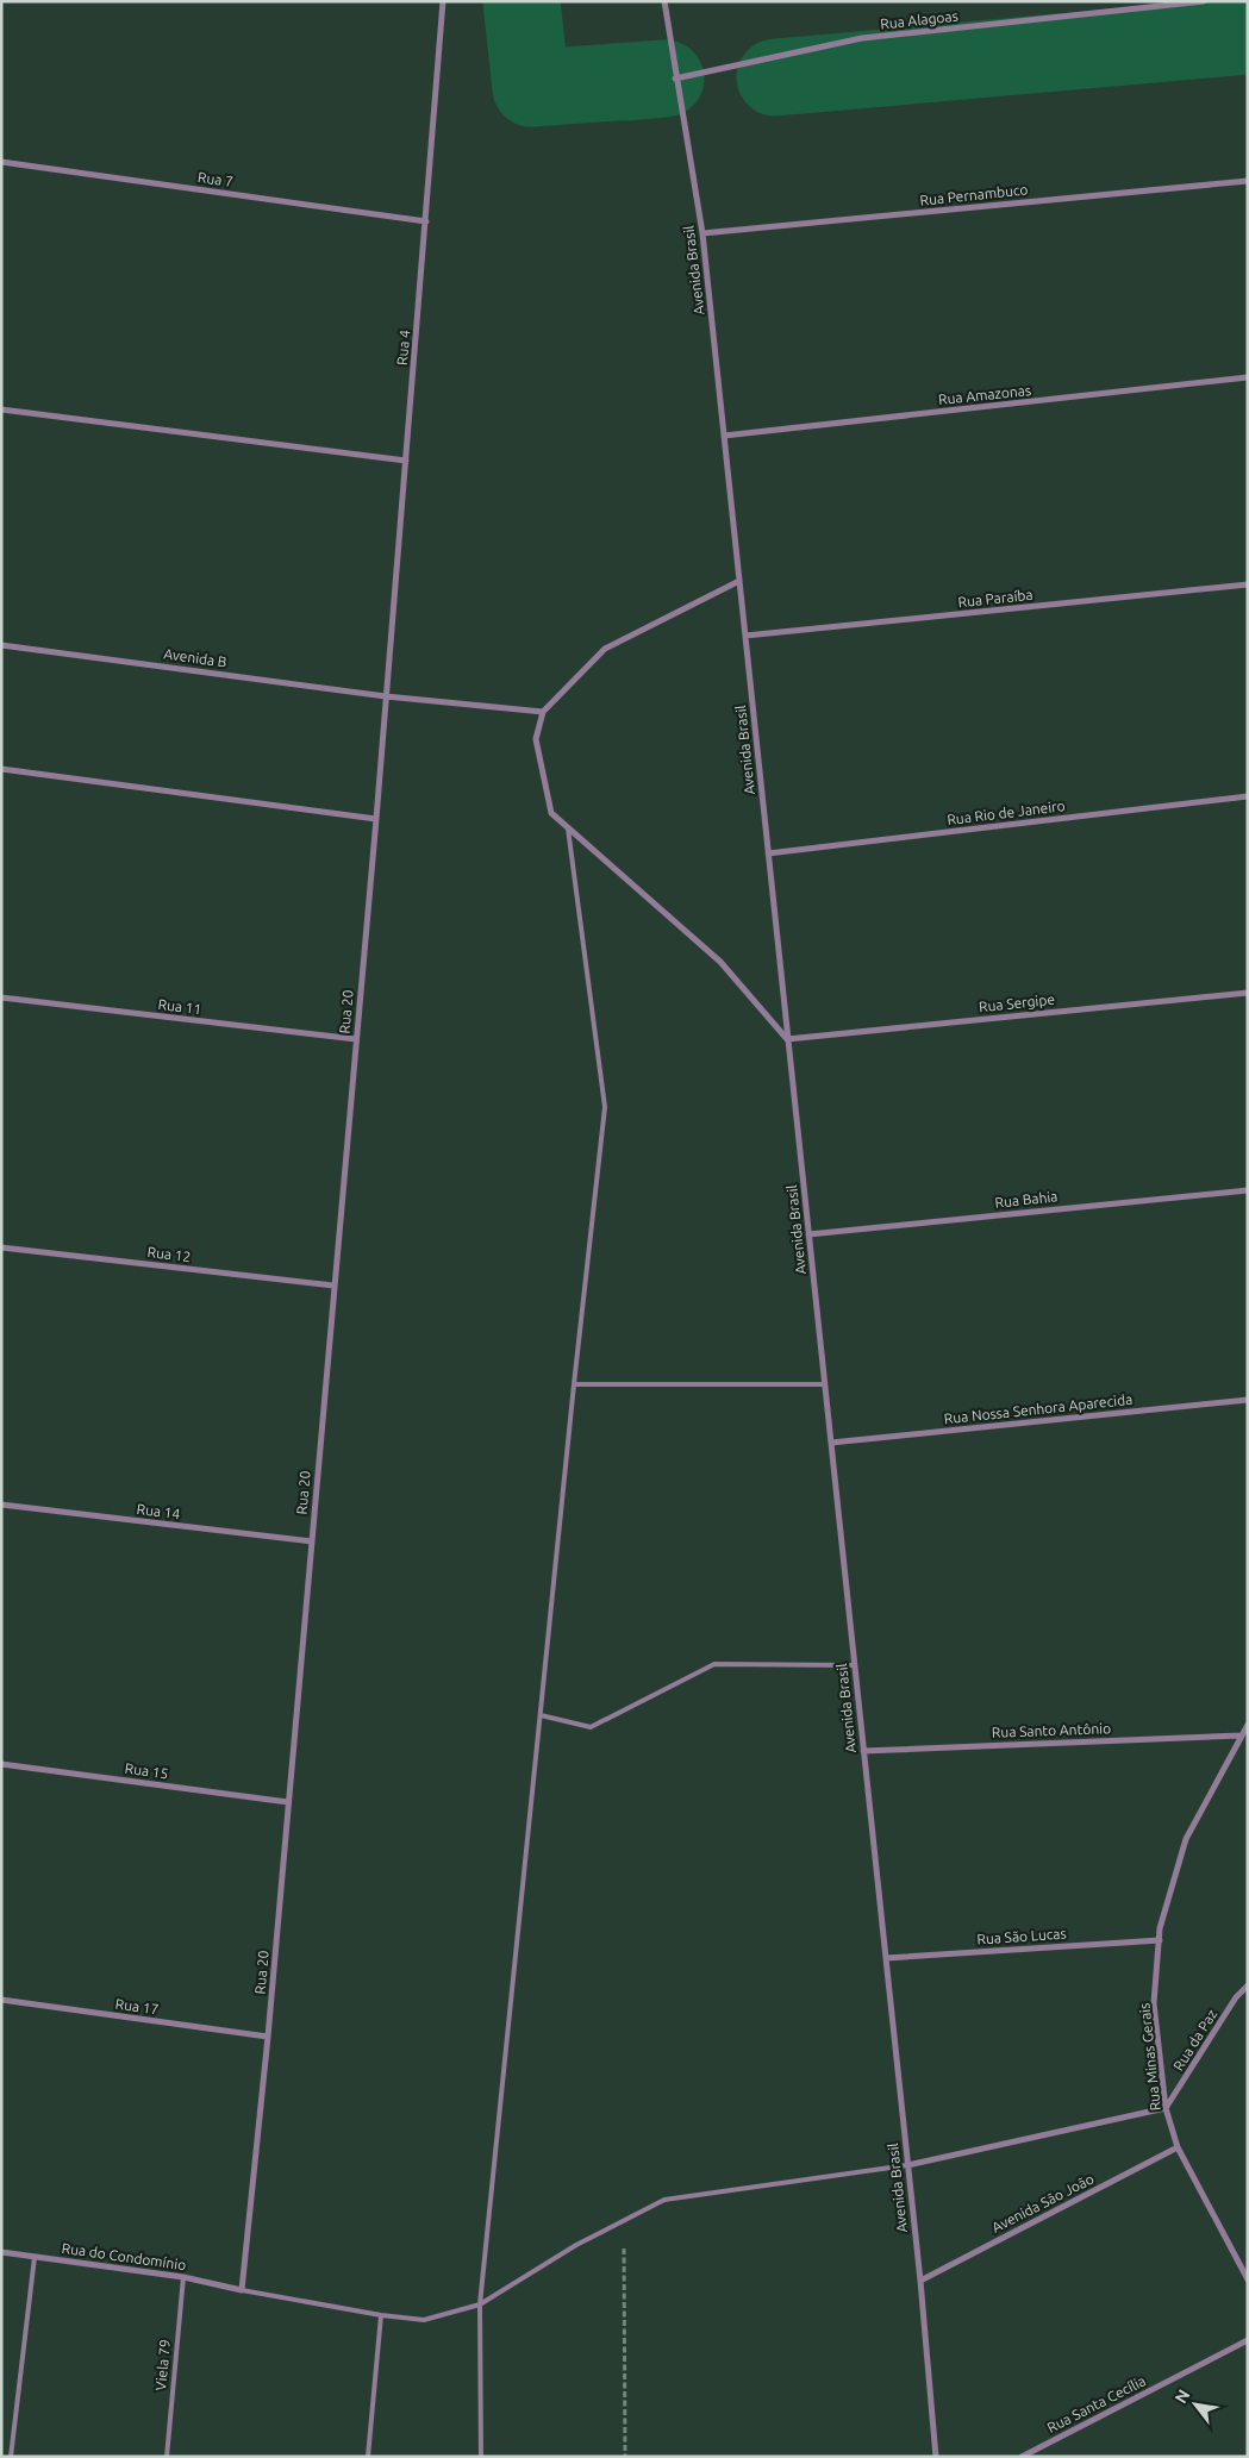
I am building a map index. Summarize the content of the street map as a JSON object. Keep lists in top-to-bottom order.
{
  "streets": {
    "street": [
      "Rua Alagoas",
      "Rua 7",
      "Rua Pernambuco",
      "Avenida Brasil",
      "Rua 4",
      "Rua Amazonas",
      "Rua Paraíba",
      "Avenida B",
      "Rua Rio de Janeiro",
      "Rua Sergipe",
      "Rua 11",
      "Rua 20",
      "Rua Bahia",
      "Rua 12",
      "Rua Nossa Senhora Aparecida",
      "Rua 14",
      "Rua Santo Antônio",
      "Rua 15",
      "Rua São Lucas",
      "Rua 17",
      "Rua da Paz",
      "Rua Minas Gerais",
      "Avenida São João",
      "Rua do Condomínio",
      "Rua Santa Cecília"
    ],
    "lane": ["Viela 79"]
  },
  "crossings": [
    ["Rua Alagoas", "Avenida Brasil"],
    ["Rua 7", "Rua 4"],
    ["Rua Pernambuco", "Avenida Brasil"],
    ["Avenida Brasil", "Rua Amazonas"],
    ["Avenida Brasil", "Rua Paraíba"],
    ["Avenida Brasil", "Rua Rio de Janeiro"],
    ["Avenida Brasil", "Rua Sergipe"],
    ["Avenida Brasil", "Rua Bahia"],
    ["Avenida Brasil", "Rua Nossa Senhora Aparecida"],
    ["Avenida Brasil", "Rua Santo Antônio"],
    ["Avenida Brasil", "Rua São Lucas"],
    ["Avenida Brasil", "Avenida São João"],
    ["Rua 4", "Avenida B"],
    ["Rua 4", "Rua 20"],
    ["Avenida B", "Rua 20"],
    ["Rua 11", "Rua 20"],
    ["Rua 20", "Rua 12"],
    ["Rua 20", "Rua 14"],
    ["Rua 20", "Rua 15"],
    ["Rua 20", "Rua 17"],
    ["Rua 20", "Rua do Condomínio"],
    ["Rua Santo Antônio", "Rua Minas Gerais"],
    ["Rua São Lucas", "Rua Minas Gerais"],
    ["Rua da Paz", "Rua Minas Gerais"],
    ["Rua Minas Gerais", "Avenida São João"],
    ["Rua do Condomínio", "Viela 79"]
  ],
  "north": "top left"
}
